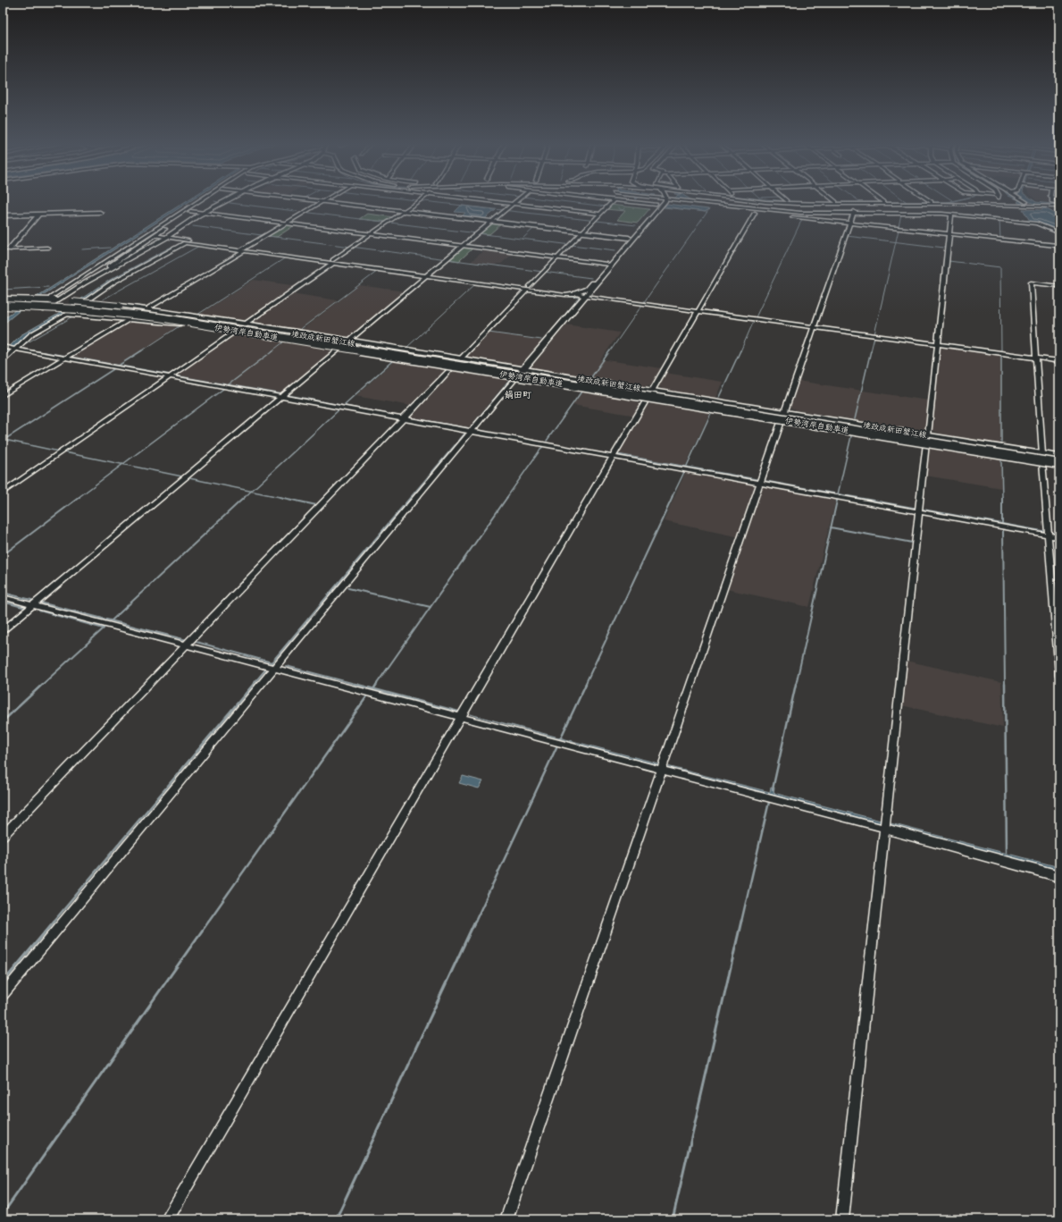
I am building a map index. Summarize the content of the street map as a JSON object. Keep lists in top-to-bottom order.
{
  "streets": {
    "highway": ["伊勢湾岸自動車道"],
    "main road": ["境政成新田蟹江線"]
  },
  "crossings": [
    ["伊勢湾岸自動車道", "境政成新田蟹江線"]
  ],
  "districts": ["鍋田町"]
}
